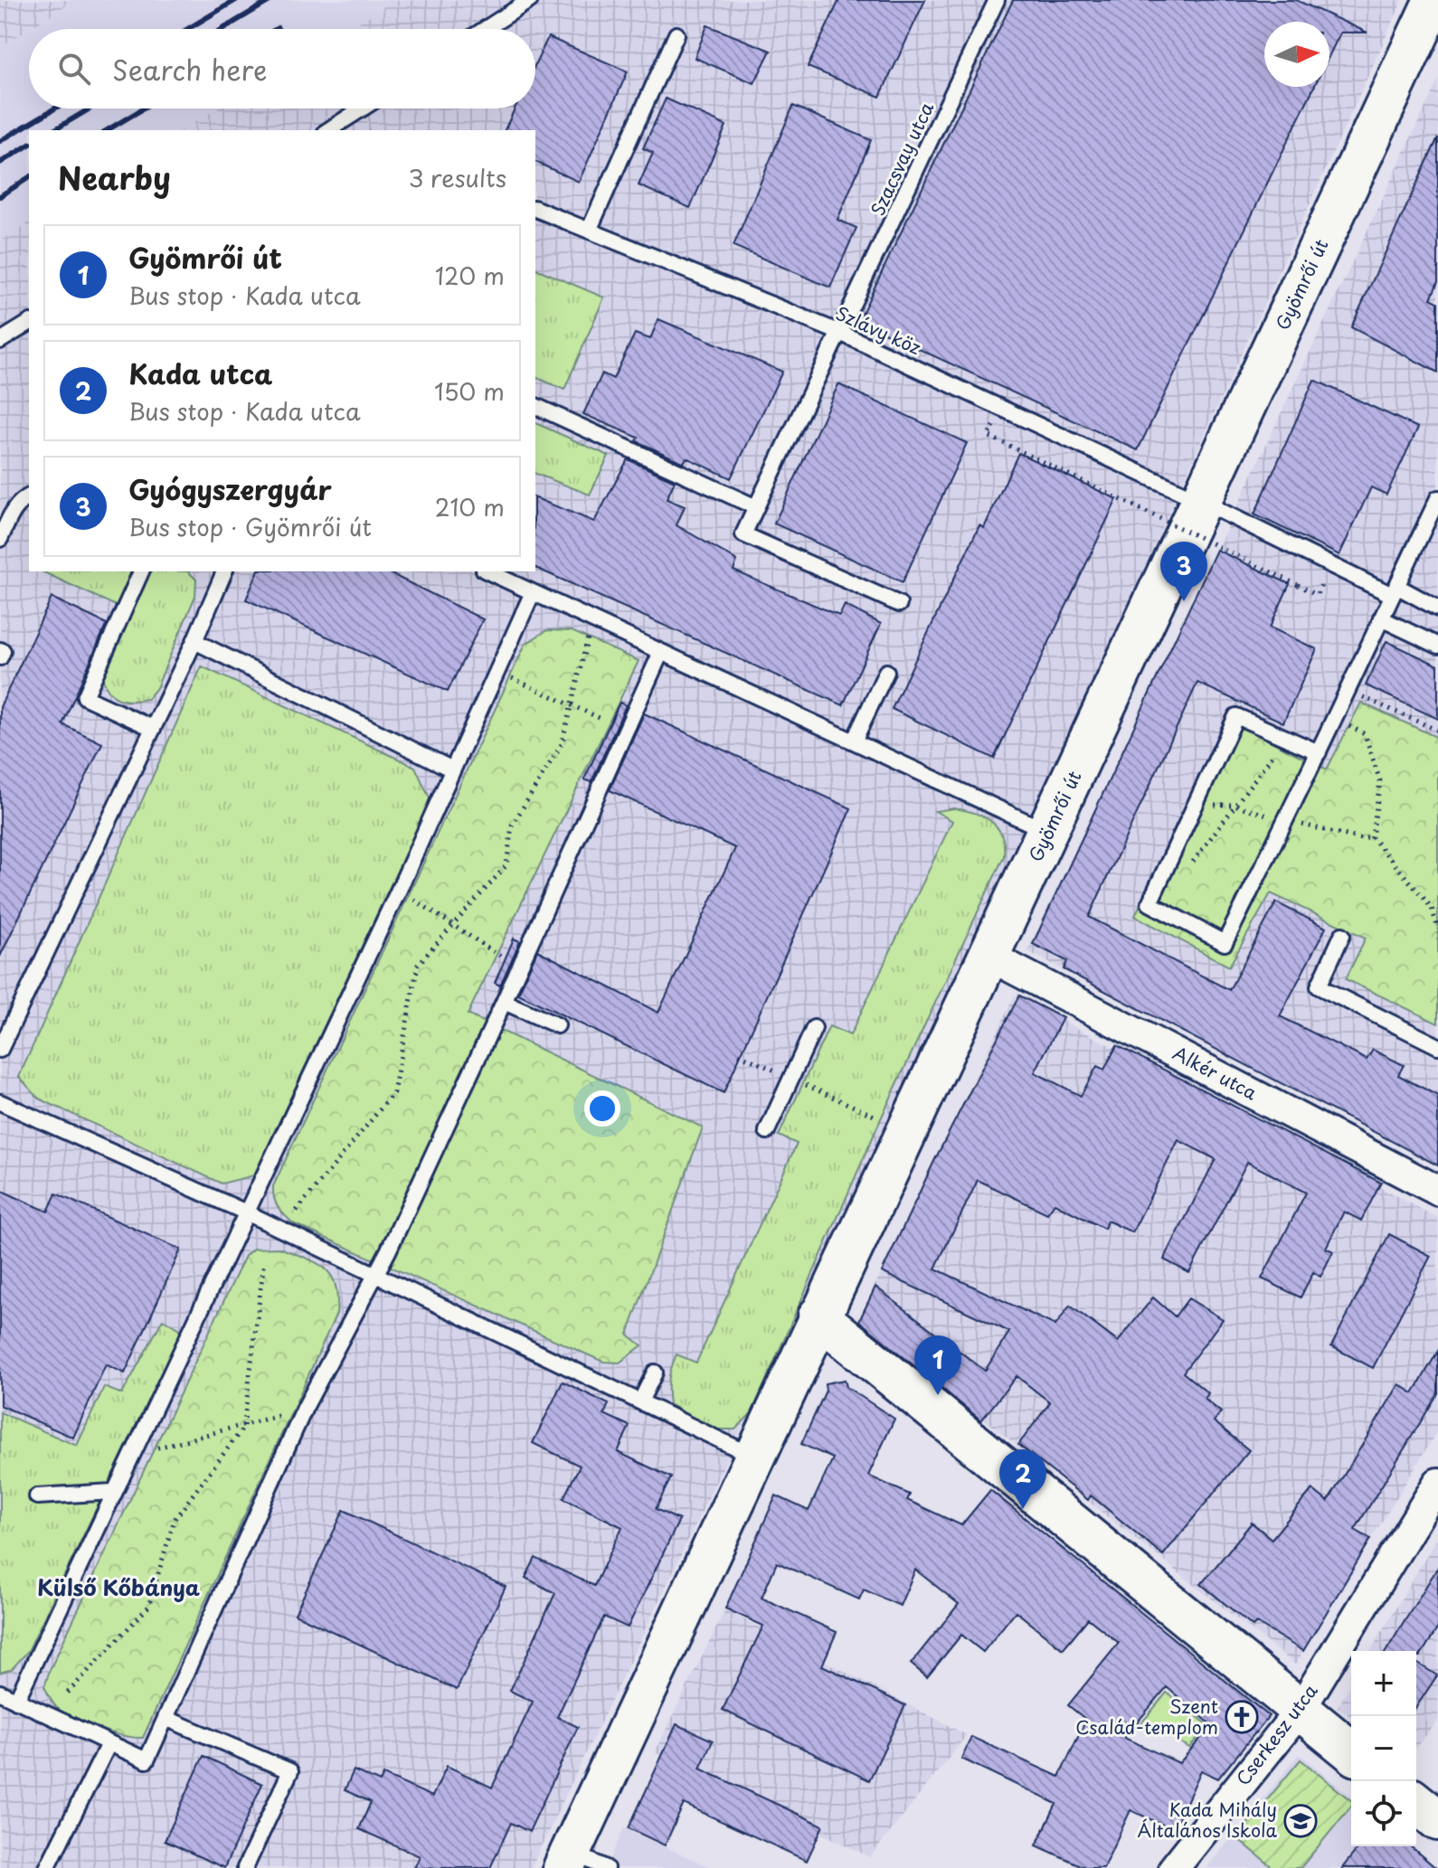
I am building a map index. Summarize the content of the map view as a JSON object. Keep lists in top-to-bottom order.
{
  "streets": {
    "street": ["Gyömrői út", "Alkér utca", "Cserkesz utca"],
    "lane": ["Szacsvay utca", "Szlávy köz"]
  },
  "crossings": [
    ["Szacsvay utca", "Szlávy köz"],
    ["Gyömrői út", "Szlávy köz"],
    ["Gyömrői út", "Alkér utca"]
  ],
  "districts": ["Külső Kőbánya"],
  "places": {
    "church": ["Szent Család-templom"],
    "school or university": ["Kada Mihály Általános Iskola"]
  },
  "north": "right",
  "page": {
    "search": "Search here",
    "heading": ["Nearby", "3 results"],
    "list": [
      {
        "mark": "1",
        "name": "Gyömrői út",
        "note": "Bus stop · Kada utca",
        "value": "120 m"
      },
      {
        "mark": "2",
        "name": "Kada utca",
        "note": "Bus stop · Kada utca",
        "value": "150 m"
      },
      {
        "mark": "3",
        "name": "Gyógyszergyár",
        "note": "Bus stop · Gyömrői út",
        "value": "210 m"
      }
    ],
    "pins": ["3", "1", "2"],
    "map_buttons": ["+", "−"]
  }
}
